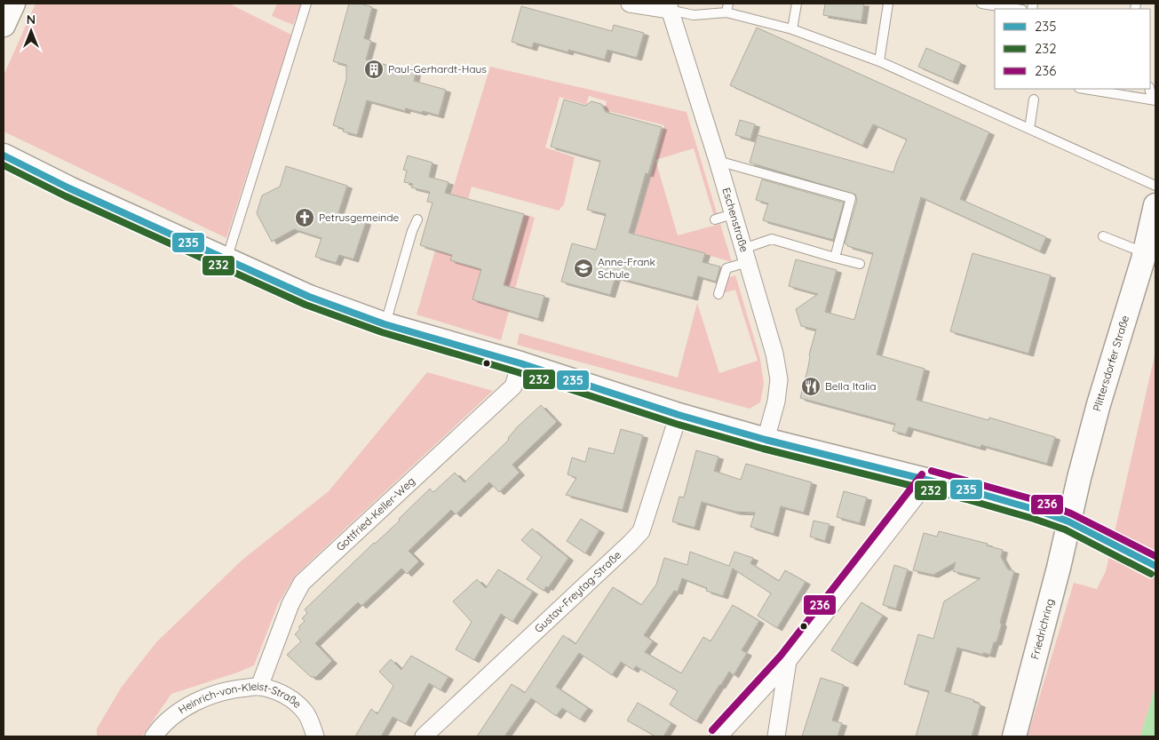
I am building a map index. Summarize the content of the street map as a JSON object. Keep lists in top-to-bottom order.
{
  "streets": {
    "main road": ["Plittersdorfer Straße", "Friedrichring"],
    "street": [
      "Eschenstraße",
      "Gottfried-Keller-Weg",
      "Gustav-Freytag-Straße",
      "Heinrich-von-Kleist-Straße"
    ]
  },
  "crossings": [
    ["Plittersdorfer Straße", "Friedrichring"],
    ["Gottfried-Keller-Weg", "Heinrich-von-Kleist-Straße"]
  ],
  "places": {
    "building": ["Paul-Gerhardt-Haus"],
    "church": ["Petrusgemeinde"],
    "school or university": ["Anne-Frank Schule"],
    "restaurant": ["Bella Italia"]
  },
  "lines": ["transit line 235", "transit line 232", "transit line 236"],
  "legend": ["235", "232", "236"],
  "north": "top"
}
